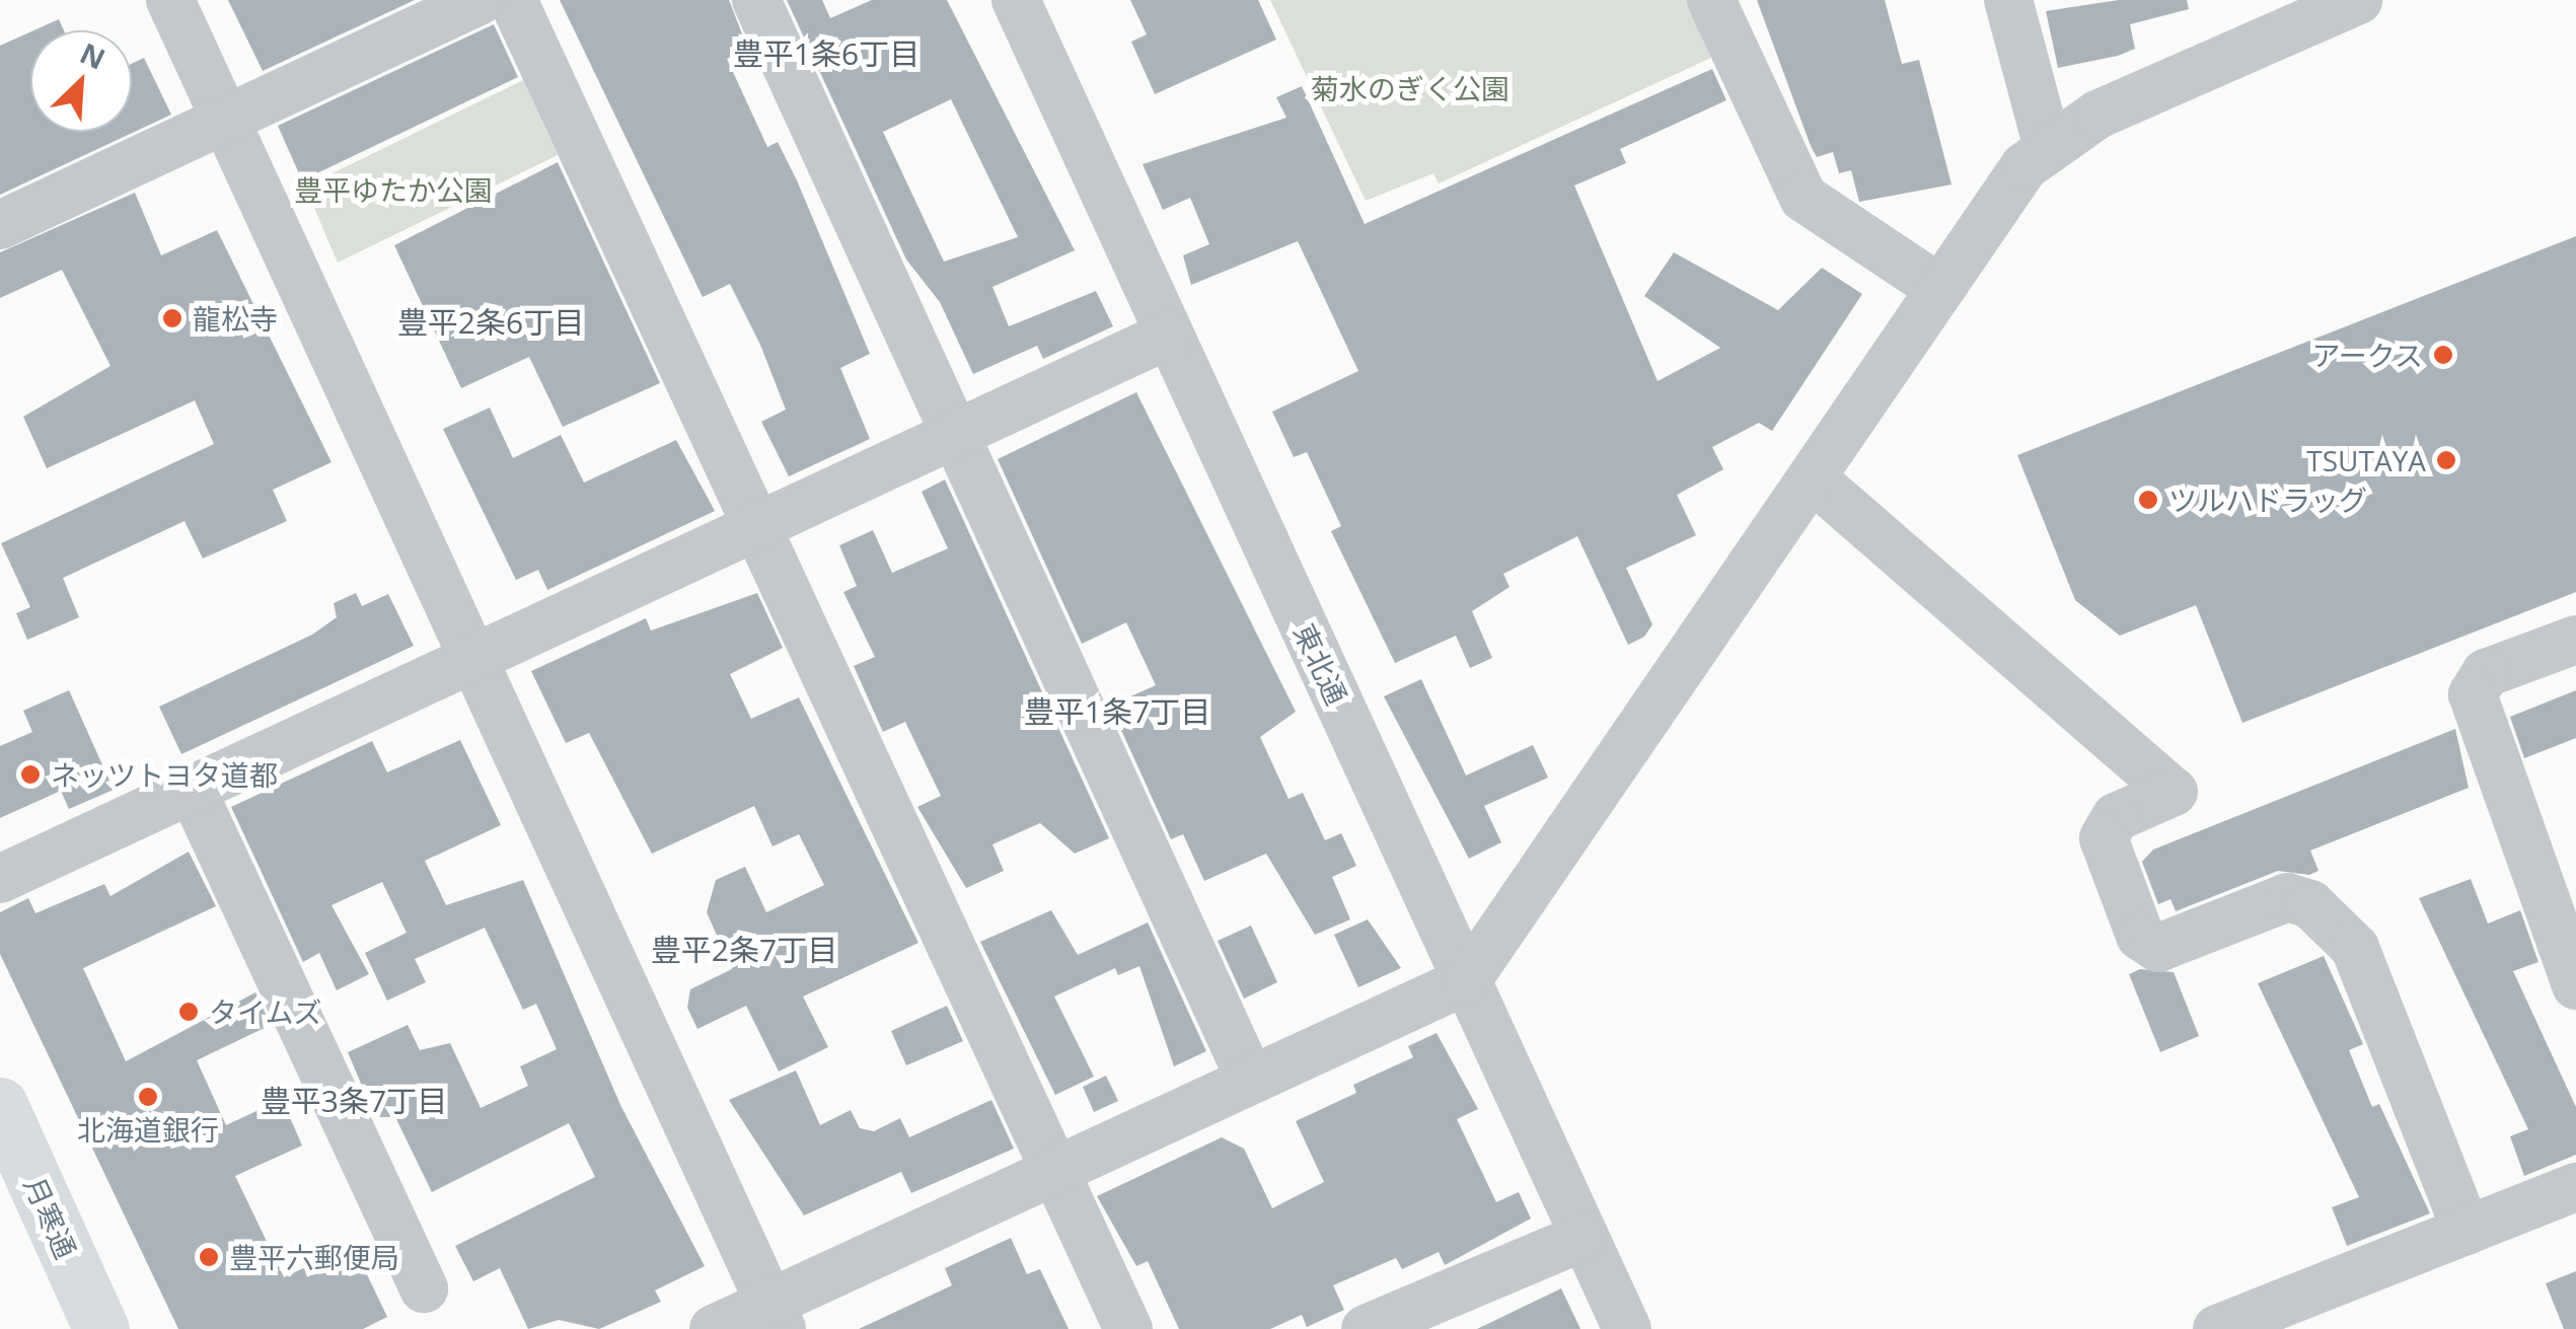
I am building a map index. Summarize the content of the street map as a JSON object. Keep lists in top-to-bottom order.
{
  "streets": {
    "highway": ["月寒通"],
    "street": ["東北通"]
  },
  "districts": [
    "豊平1条6丁目",
    "豊平2条6丁目",
    "豊平1条7丁目",
    "豊平2条7丁目",
    "豊平3条7丁目"
  ],
  "parks": ["菊水のぎく公園", "豊平ゆたか公園"],
  "places": [
    "龍松寺",
    "アークス",
    "TSUTAYA",
    "ツルハドラッグ",
    "ネッツトヨタ道都",
    "タイムズ",
    "北海道銀行",
    "豊平六郵便局"
  ],
  "north": "top right"
}
